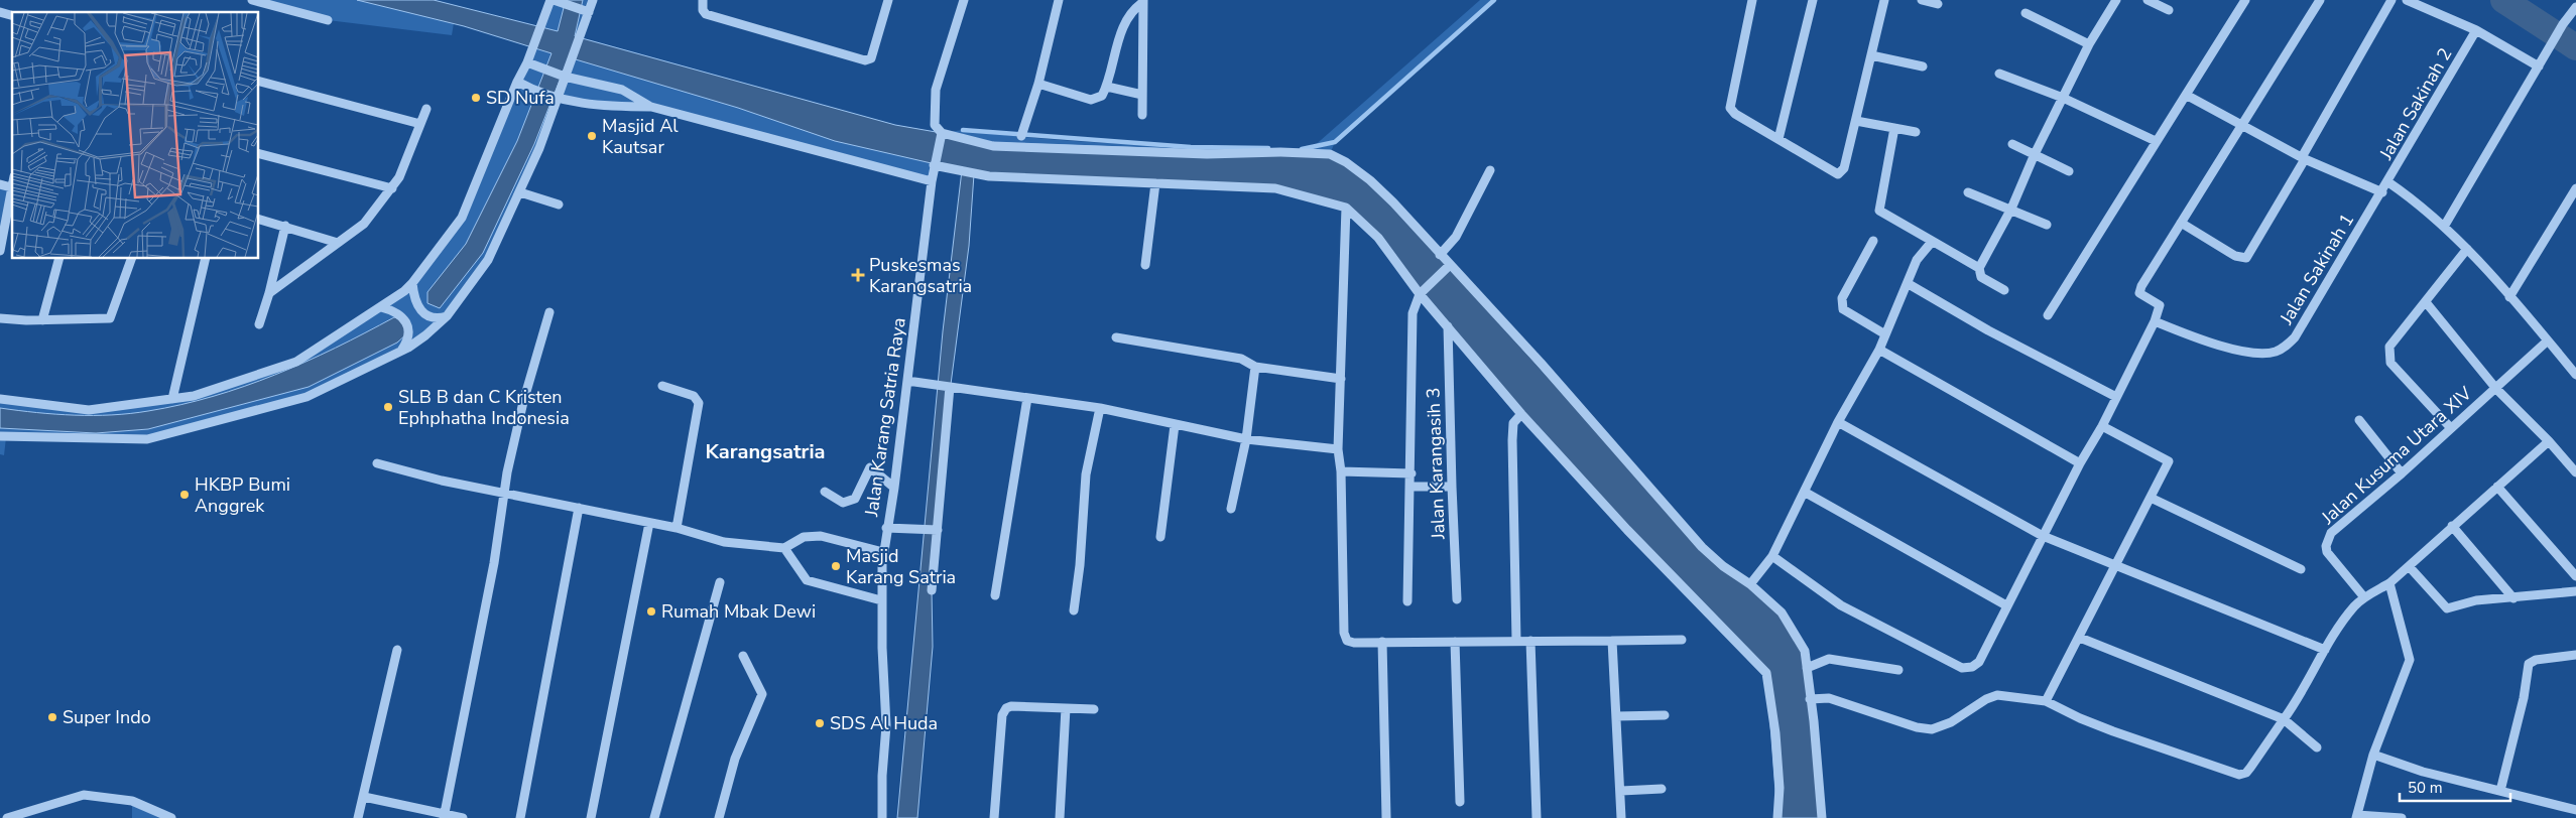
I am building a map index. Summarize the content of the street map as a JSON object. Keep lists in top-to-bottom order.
{
  "streets": {
    "street": [
      "Jalan Sakinah 2",
      "Jalan Sakinah 1",
      "Jalan Karang Satria Raya",
      "Jalan Kusuma Utara XIV",
      "Jalan Karangasih 3"
    ]
  },
  "crossings": [
    ["Jalan Sakinah 2", "Jalan Sakinah 1"]
  ],
  "districts": ["Karangsatria"],
  "places": {
    "other": [
      "SD Nufa",
      "Masjid Al Kautsar",
      "SLB B dan C Kristen Ephphatha Indonesia",
      "HKBP Bumi Anggrek",
      "Masjid Karang Satria",
      "Rumah Mbak Dewi",
      "Super Indo",
      "SDS Al Huda"
    ],
    "health": ["Puskesmas Karangsatria"]
  },
  "scale_bar": "50 m"
}
